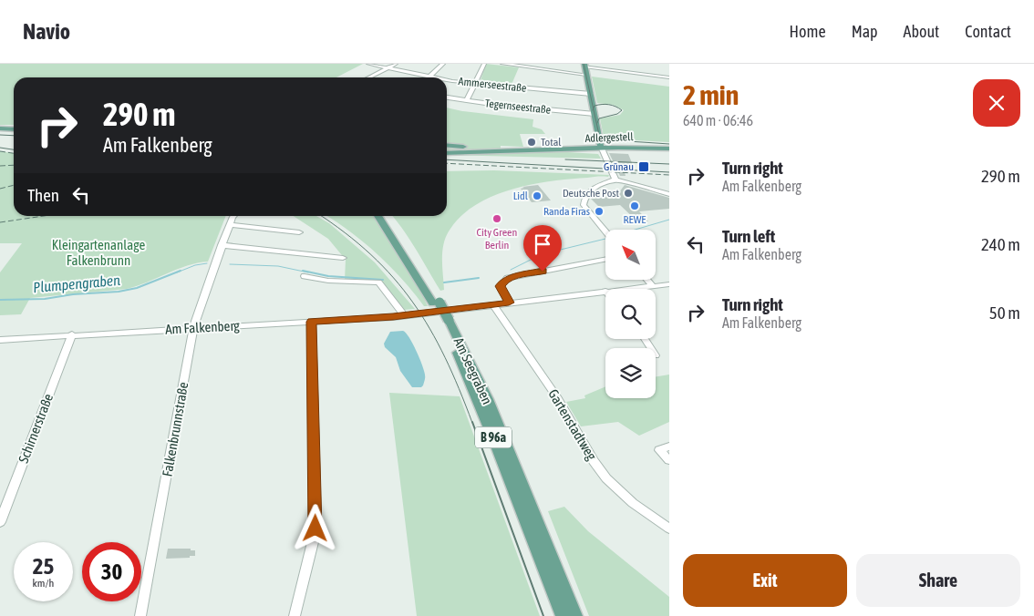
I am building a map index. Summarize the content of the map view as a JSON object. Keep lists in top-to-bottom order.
{
  "streets": {
    "main road": ["Adlergestell", "Am Seegraben", "B 96a"],
    "street": [
      "Ammerseestraße",
      "Tegernseestraße",
      "Am Falkenberg",
      "Gartenstadtweg",
      "Schirnerstraße",
      "Falkenbrunnstraße"
    ]
  },
  "crossings": [
    ["Am Falkenberg", "Gartenstadtweg"],
    ["Am Falkenberg", "Schirnerstraße"],
    ["Am Falkenberg", "Falkenbrunnstraße"]
  ],
  "water": ["Plumpengraben"],
  "parks": ["Kleingartenanlage Falkenbrunn"],
  "places": {
    "other": [
      "Total",
      "Deutsche Post",
      "Lidl",
      "REWE",
      "Randa Firas",
      "City Green Berlin"
    ],
    "transit": ["Grünau"]
  },
  "north": "top left",
  "page": {
    "header": "Navio",
    "nav": [
      "Home",
      "Map",
      "About",
      "Contact"
    ],
    "heading": ["2 min", "640 m · 06:46"],
    "turn": ["290 m", "Am Falkenberg"],
    "list": [
      {
        "name": "Turn right",
        "note": "Am Falkenberg",
        "value": "290 m"
      },
      {
        "name": "Turn left",
        "note": "Am Falkenberg",
        "value": "240 m"
      },
      {
        "name": "Turn right",
        "note": "Am Falkenberg",
        "value": "50 m"
      }
    ],
    "then": "Then",
    "speed": "25 km/h",
    "limit": "30",
    "buttons": ["Exit", "Share"]
  }
}
